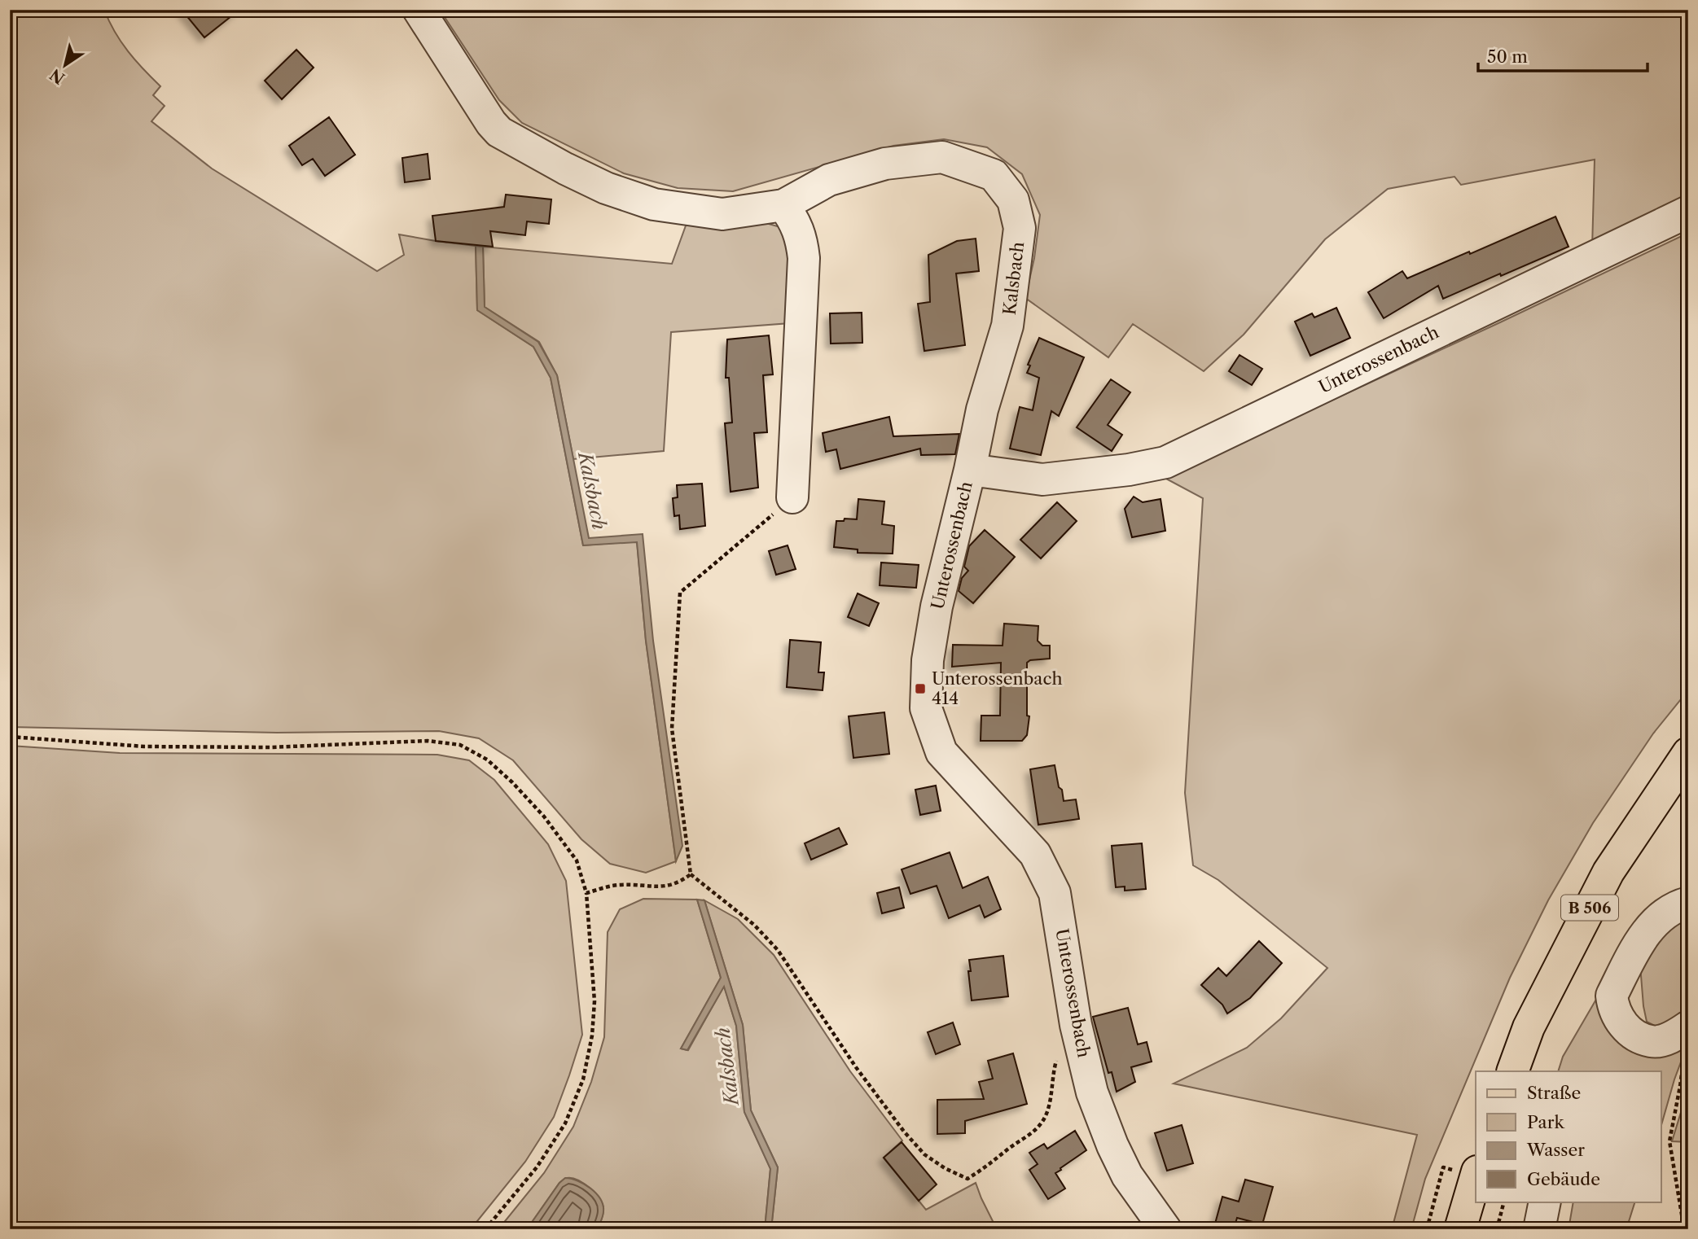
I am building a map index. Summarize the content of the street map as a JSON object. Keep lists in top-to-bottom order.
{
  "streets": {
    "main road": ["B 506"],
    "street": ["Kalsbach", "Unterossenbach"]
  },
  "crossings": [
    ["Kalsbach", "Unterossenbach"]
  ],
  "water": ["Kalsbach"],
  "places": {
    "transit": ["Unterossenbach 414"]
  },
  "legend": [
    "Straße",
    "Park",
    "Wasser",
    "Gebäude"
  ],
  "scale_bar": "50 m",
  "north": "bottom left"
}
